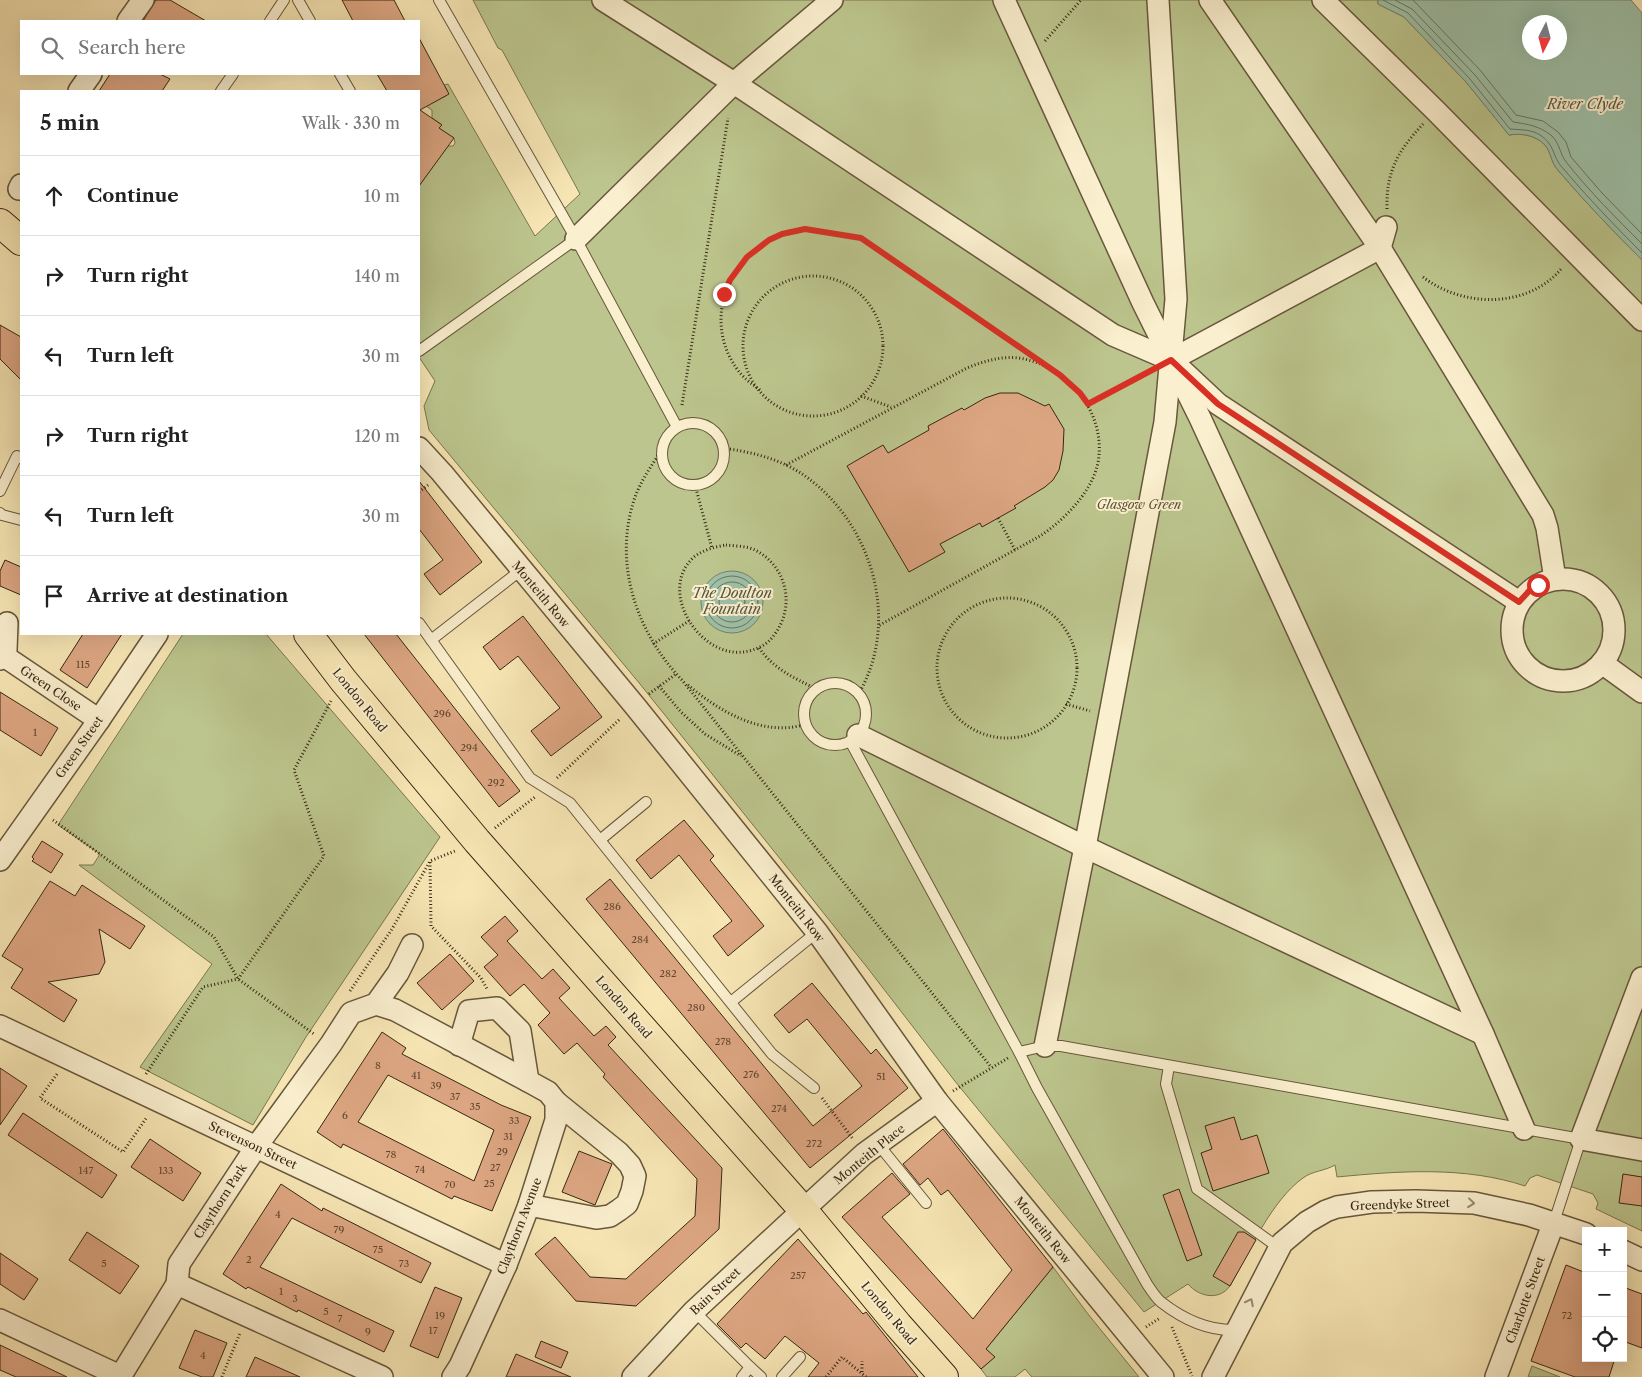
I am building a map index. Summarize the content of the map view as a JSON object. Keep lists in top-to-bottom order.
{
  "streets": {
    "main road": ["London Road"],
    "street": [
      "Monteith Row",
      "Green Close",
      "Green Street",
      "Stevenson Street",
      "Monteith Place",
      "Claythorn Park",
      "Greendyke Street",
      "Claythorn Avenue",
      "Bain Street",
      "Charlotte Street"
    ]
  },
  "crossings": [
    ["Monteith Row", "Monteith Place"],
    ["Green Close", "Green Street"],
    ["London Road", "Monteith Place"],
    ["London Road", "Bain Street"],
    ["Stevenson Street", "Claythorn Park"],
    ["Stevenson Street", "Claythorn Avenue"],
    ["Monteith Place", "Bain Street"],
    ["Greendyke Street", "Charlotte Street"]
  ],
  "one_way": ["Greendyke Street"],
  "water": ["River Clyde", "The Doulton Fountain"],
  "parks": ["Glasgow Green"],
  "house_numbers": [
    "115",
    "296",
    "1",
    "294",
    "292",
    "286",
    "284",
    "282",
    "280",
    "278",
    "8",
    "276",
    "41",
    "51",
    "39",
    "37",
    "35",
    "274",
    "6",
    "33",
    "31",
    "272",
    "29",
    "78",
    "27",
    "74",
    "147",
    "133",
    "25",
    "70",
    "4",
    "79",
    "75",
    "2",
    "5",
    "73",
    "257",
    "1",
    "3",
    "5",
    "19",
    "72",
    "7",
    "17",
    "9",
    "4"
  ],
  "north": "bottom",
  "page": {
    "search": "Search here",
    "heading": ["5 min", "Walk · 330 m"],
    "list": [
      ["Continue", "10 m"],
      ["Turn right", "140 m"],
      ["Turn left", "30 m"],
      ["Turn right", "120 m"],
      ["Turn left", "30 m"],
      "Arrive at destination"
    ],
    "map_buttons": ["+", "−"]
  }
}
